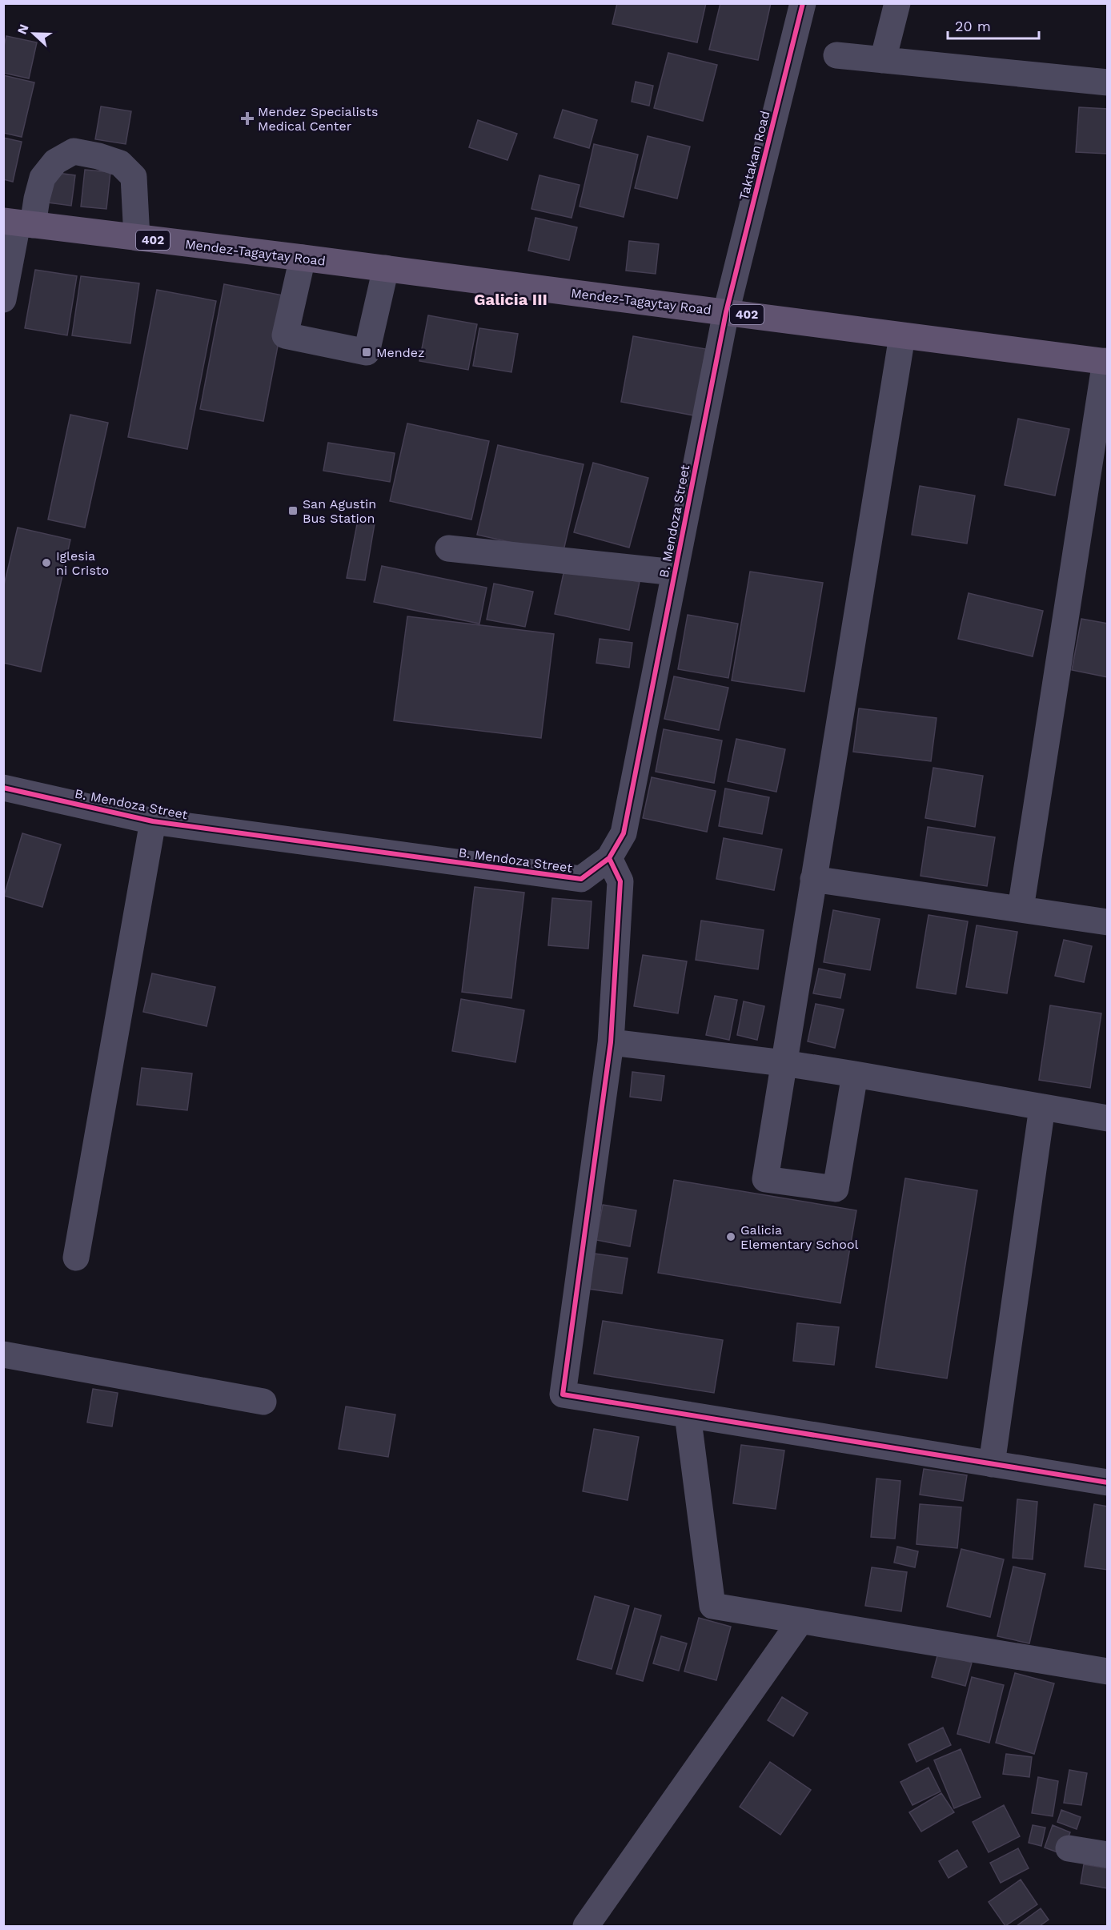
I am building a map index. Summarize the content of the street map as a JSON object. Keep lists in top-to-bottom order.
{
  "streets": {
    "main road": ["402", "Mendez-Tagaytay Road"],
    "street": ["Taktakan Road", "B. Mendoza Street"]
  },
  "crossings": [
    ["Taktakan Road", "Mendez-Tagaytay Road"],
    ["Taktakan Road", "B. Mendoza Street"],
    ["Mendez-Tagaytay Road", "B. Mendoza Street"]
  ],
  "districts": ["Galicia III"],
  "places": {
    "health": ["Mendez Specialists Medical Center"],
    "transit": ["Mendez", "San Agustin Bus Station"],
    "other": ["Iglesia ni Cristo", "Galicia Elementary School"]
  },
  "scale_bar": "20 m",
  "north": "left"
}
